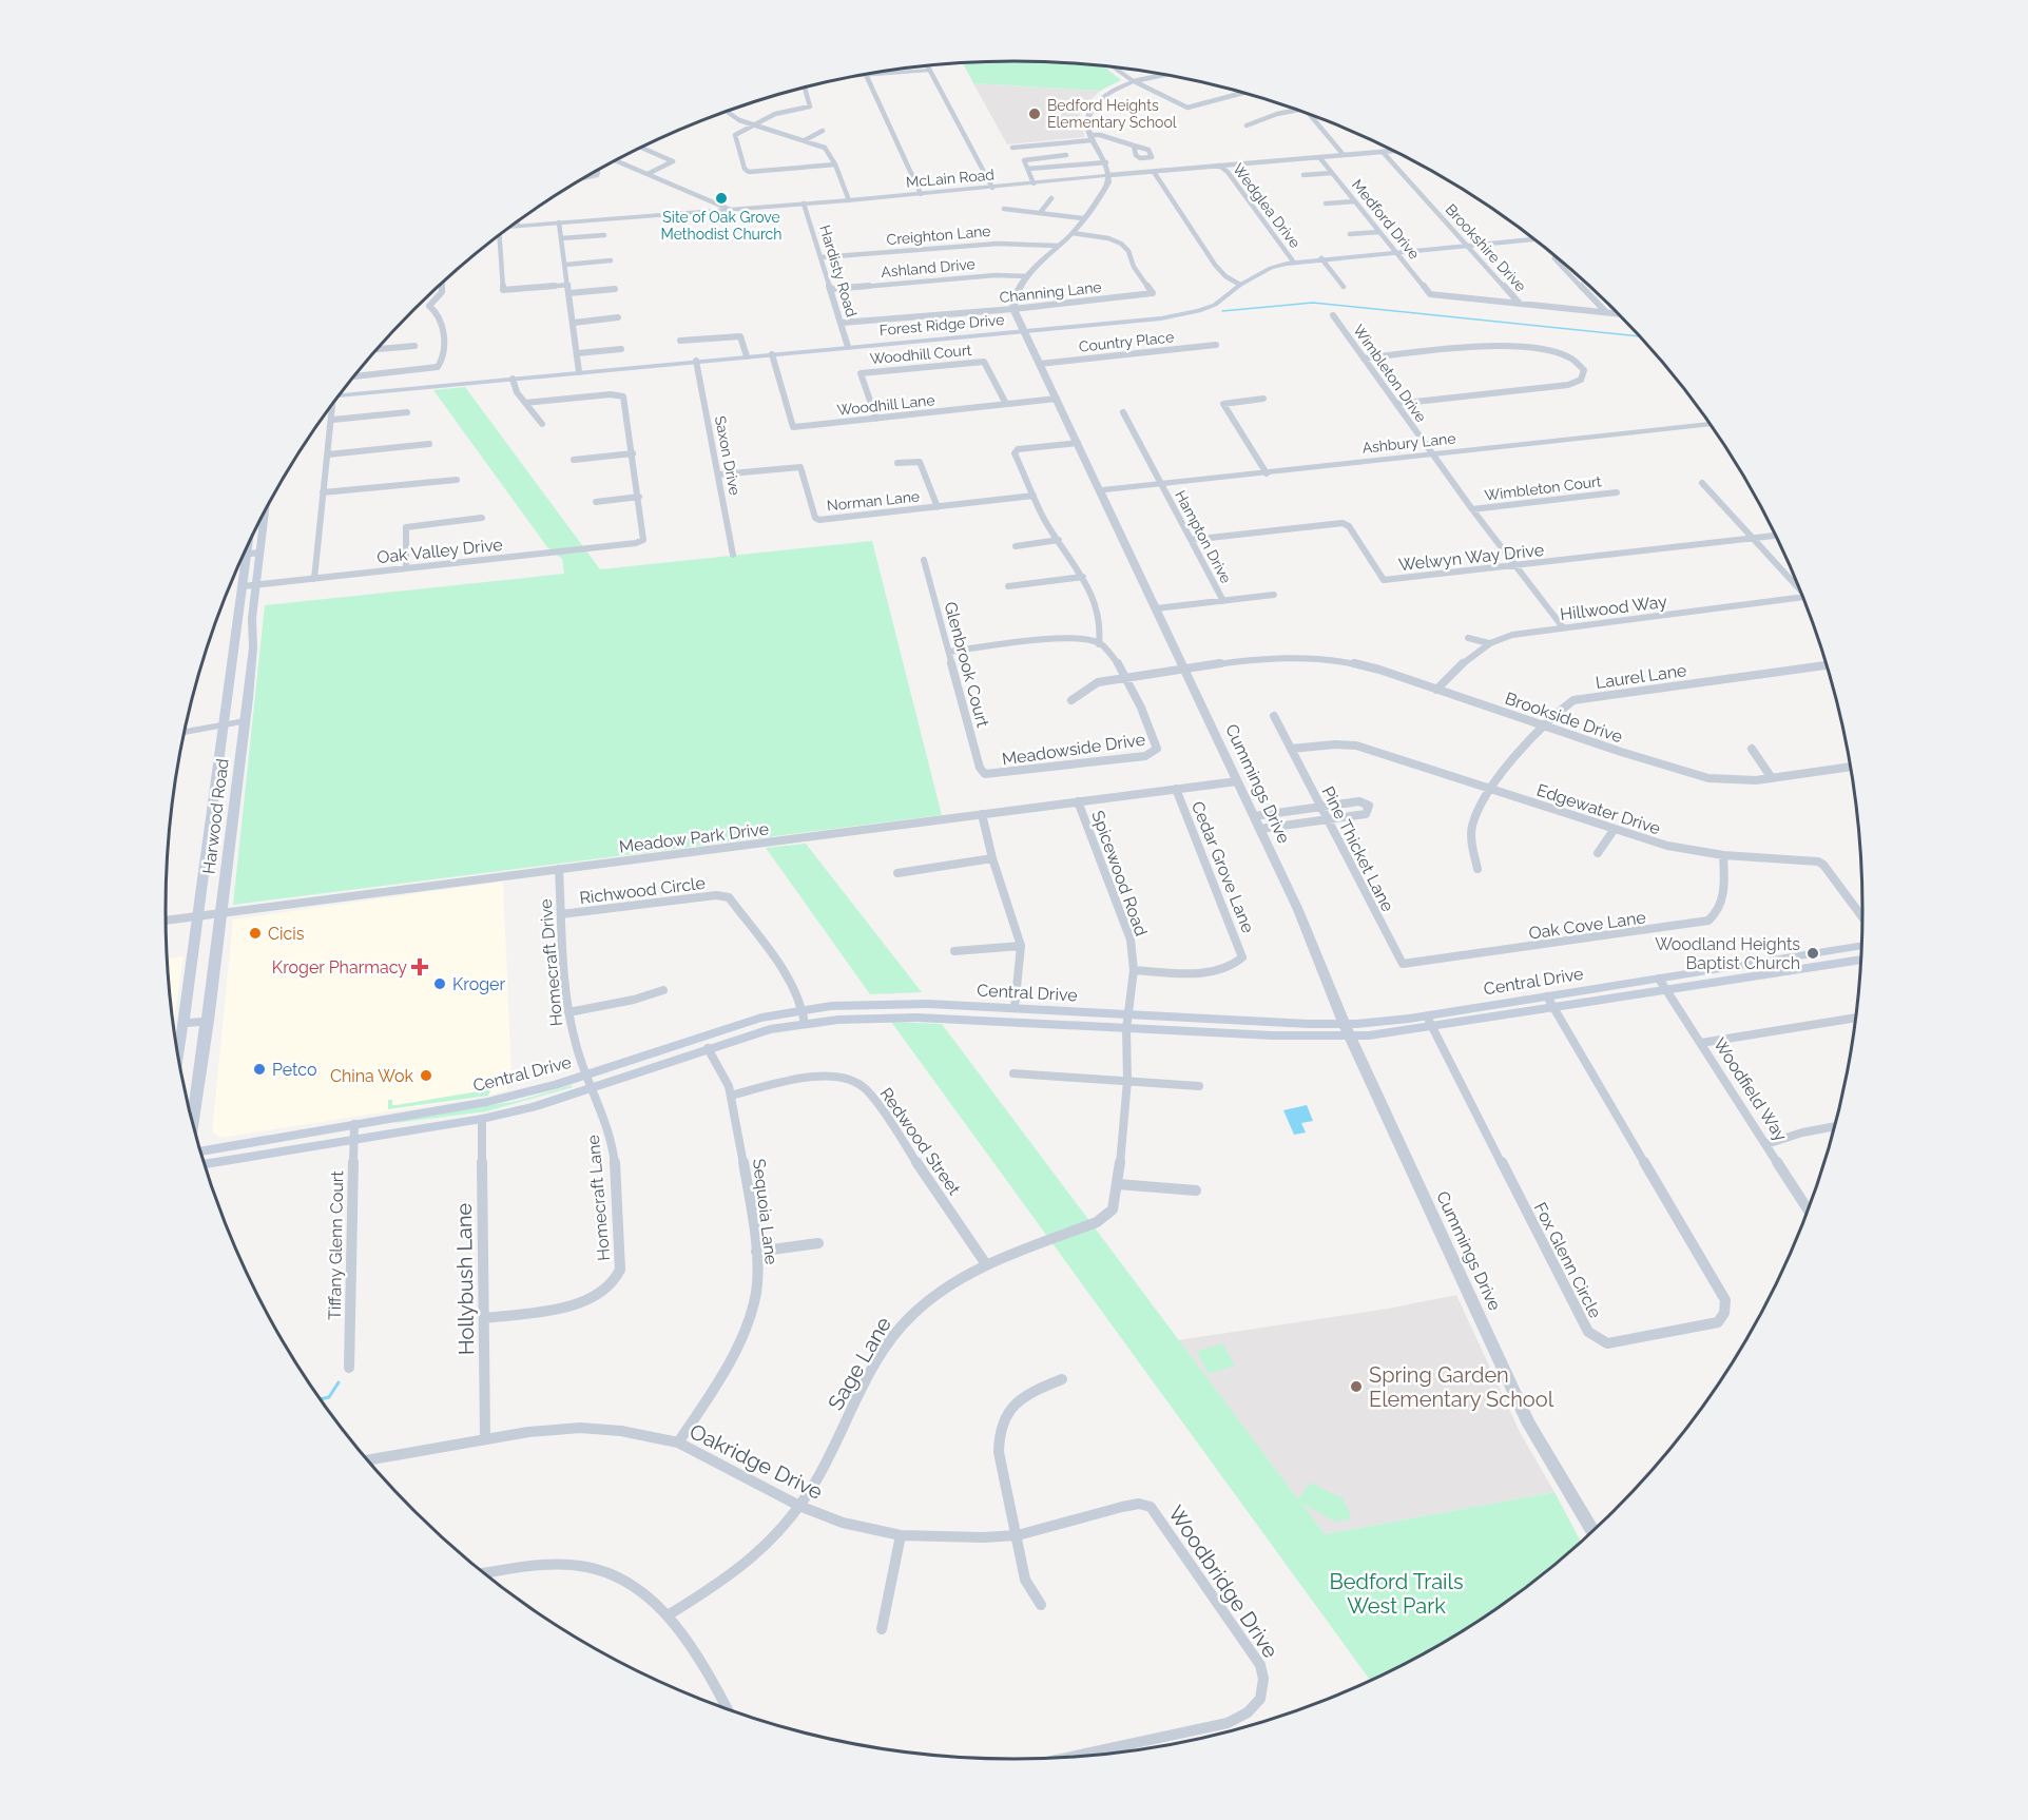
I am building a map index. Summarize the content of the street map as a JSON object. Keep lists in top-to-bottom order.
{
  "streets": {
    "main road": ["Forest Ridge Drive", "Harwood Road", "Central Drive"],
    "street": [
      "McLain Road",
      "Wedglea Drive",
      "Medford Drive",
      "Creighton Lane",
      "Brookshire Drive",
      "Ashland Drive",
      "Hardisty Road",
      "Channing Lane",
      "Country Place",
      "Woodhill Court",
      "Wimbleton Drive",
      "Woodhill Lane",
      "Ashbury Lane",
      "Saxon Drive",
      "Wimbleton Court",
      "Norman Lane",
      "Hampton Drive",
      "Oak Valley Drive",
      "Welwyn Way Drive",
      "Hillwood Way",
      "Glenbrook Court",
      "Laurel Lane",
      "Brookside Drive",
      "Meadowside Drive",
      "Cummings Drive",
      "Edgewater Drive",
      "Meadow Park Drive",
      "Pine Thicket Lane",
      "Cedar Grove Lane",
      "Spicewood Road",
      "Richwood Circle",
      "Oak Cove Lane",
      "Homecraft Drive",
      "Woodfield Way",
      "Redwood Street",
      "Homecraft Lane",
      "Sequoia Lane",
      "Tiffany Glenn Court",
      "Fox Glenn Circle",
      "Hollybush Lane",
      "Sage Lane",
      "Oakridge Drive",
      "Woodbridge Drive"
    ]
  },
  "crossings": [
    ["McLain Road", "Wedglea Drive"],
    ["McLain Road", "Medford Drive"],
    ["McLain Road", "Brookshire Drive"],
    ["McLain Road", "Hardisty Road"],
    ["Wedglea Drive", "Forest Ridge Drive"],
    ["Medford Drive", "Brookshire Drive"],
    ["Medford Drive", "Forest Ridge Drive"],
    ["Creighton Lane", "Hardisty Road"],
    ["Brookshire Drive", "Forest Ridge Drive"],
    ["Ashland Drive", "Hardisty Road"],
    ["Hardisty Road", "Channing Lane"],
    ["Hardisty Road", "Forest Ridge Drive"],
    ["Channing Lane", "Cummings Drive"],
    ["Forest Ridge Drive", "Woodhill Lane"],
    ["Forest Ridge Drive", "Saxon Drive"],
    ["Forest Ridge Drive", "Cummings Drive"],
    ["Country Place", "Cummings Drive"],
    ["Woodhill Court", "Woodhill Lane"],
    ["Wimbleton Drive", "Ashbury Lane"],
    ["Wimbleton Drive", "Wimbleton Court"],
    ["Wimbleton Drive", "Welwyn Way Drive"],
    ["Wimbleton Drive", "Hillwood Way"],
    ["Woodhill Lane", "Cummings Drive"],
    ["Ashbury Lane", "Hampton Drive"],
    ["Ashbury Lane", "Cummings Drive"],
    ["Saxon Drive", "Norman Lane"],
    ["Hampton Drive", "Welwyn Way Drive"],
    ["Oak Valley Drive", "Harwood Road"],
    ["Hillwood Way", "Brookside Drive"],
    ["Glenbrook Court", "Meadowside Drive"],
    ["Laurel Lane", "Brookside Drive"],
    ["Laurel Lane", "Edgewater Drive"],
    ["Brookside Drive", "Meadowside Drive"],
    ["Brookside Drive", "Cummings Drive"],
    ["Cummings Drive", "Meadow Park Drive"],
    ["Cummings Drive", "Central Drive"],
    ["Edgewater Drive", "Pine Thicket Lane"],
    ["Edgewater Drive", "Oak Cove Lane"],
    ["Harwood Road", "Meadow Park Drive"],
    ["Meadow Park Drive", "Cedar Grove Lane"],
    ["Meadow Park Drive", "Spicewood Road"],
    ["Meadow Park Drive", "Homecraft Drive"],
    ["Pine Thicket Lane", "Oak Cove Lane"],
    ["Cedar Grove Lane", "Spicewood Road"],
    ["Spicewood Road", "Central Drive"],
    ["Spicewood Road", "Sage Lane"],
    ["Richwood Circle", "Homecraft Drive"],
    ["Richwood Circle", "Central Drive"],
    ["Homecraft Drive", "Central Drive"],
    ["Homecraft Drive", "Homecraft Lane"],
    ["Central Drive", "Woodfield Way"],
    ["Central Drive", "Homecraft Lane"],
    ["Central Drive", "Sequoia Lane"],
    ["Central Drive", "Tiffany Glenn Court"],
    ["Central Drive", "Fox Glenn Circle"],
    ["Central Drive", "Hollybush Lane"],
    ["Central Drive", "Sage Lane"],
    ["Redwood Street", "Sequoia Lane"],
    ["Redwood Street", "Sage Lane"],
    ["Homecraft Lane", "Hollybush Lane"],
    ["Sequoia Lane", "Oakridge Drive"],
    ["Hollybush Lane", "Oakridge Drive"],
    ["Sage Lane", "Oakridge Drive"],
    ["Oakridge Drive", "Woodbridge Drive"]
  ],
  "parks": ["Bedford Trails West Park"],
  "places": {
    "other": [
      "Bedford Heights Elementary School",
      "Site of Oak Grove Methodist Church",
      "Cicis",
      "Woodland Heights Baptist Church",
      "Kroger",
      "Petco",
      "China Wok",
      "Spring Garden Elementary School"
    ],
    "health": ["Kroger Pharmacy"]
  }
}
